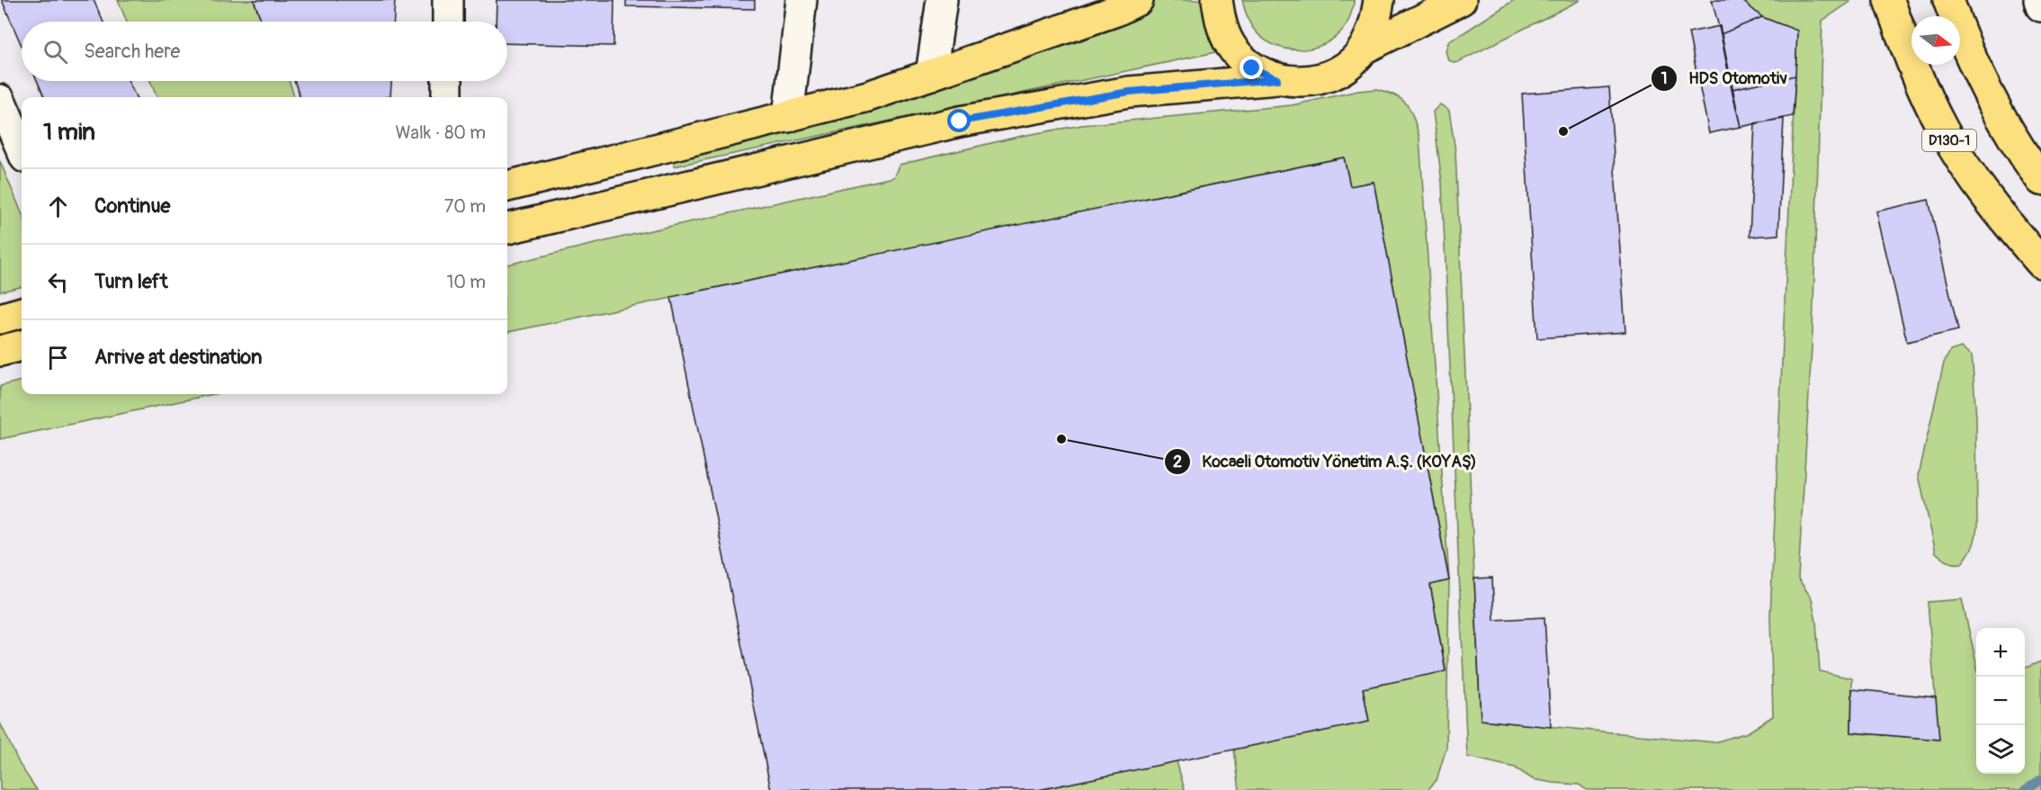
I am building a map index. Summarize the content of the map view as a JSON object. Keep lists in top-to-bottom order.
{
  "streets": {
    "main road": ["D130-1"]
  },
  "places": ["HDS Otomotiv", "Kocaeli Otomotiv Yönetim A.Ş. (KOYAŞ)"],
  "north": "right",
  "page": {
    "search": "Search here",
    "heading": ["1 min", "Walk · 80 m"],
    "list": [
      ["Continue", "70 m"],
      ["Turn left", "10 m"],
      "Arrive at destination"
    ],
    "map_buttons": ["+", "−"]
  }
}
